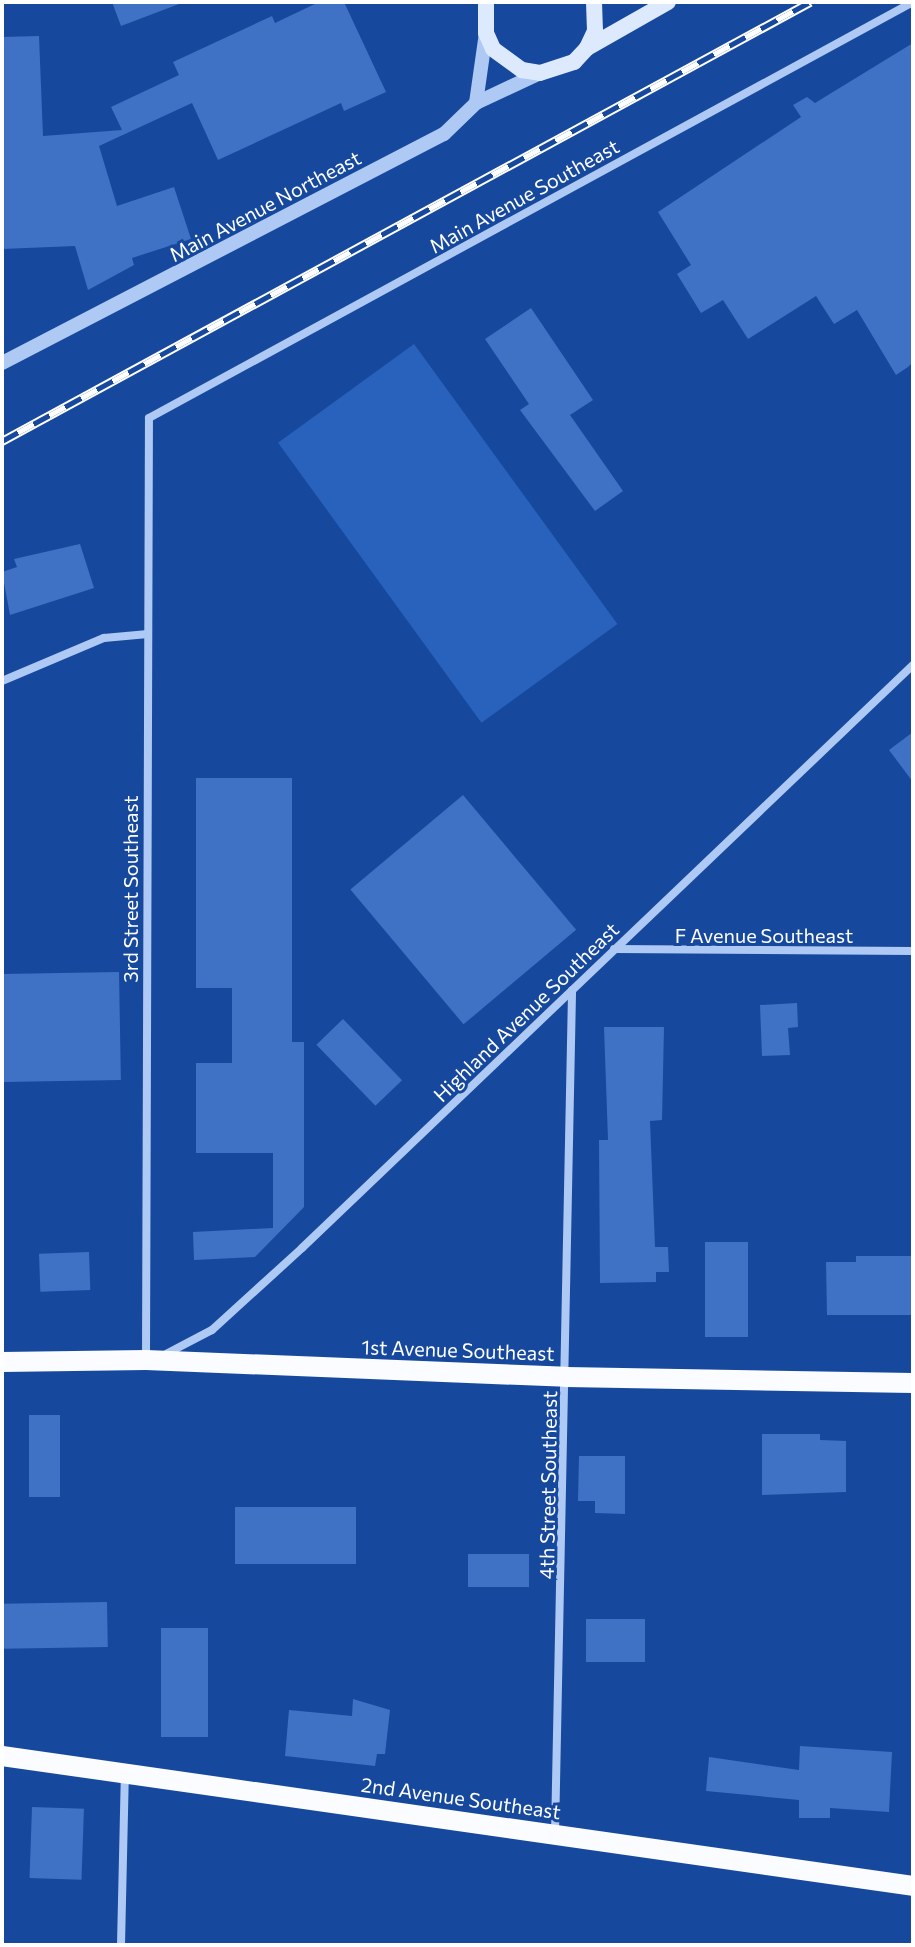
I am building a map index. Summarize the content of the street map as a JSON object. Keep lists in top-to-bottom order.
{
  "streets": {
    "main road": ["1st Avenue Southeast", "2nd Avenue Southeast"],
    "street": [
      "Main Avenue Southeast",
      "Main Avenue Northeast",
      "3rd Street Southeast",
      "F Avenue Southeast",
      "Highland Avenue Southeast",
      "4th Street Southeast"
    ]
  },
  "crossings": [
    ["Main Avenue Southeast", "3rd Street Southeast"],
    ["3rd Street Southeast", "Highland Avenue Southeast"],
    ["3rd Street Southeast", "1st Avenue Southeast"],
    ["F Avenue Southeast", "Highland Avenue Southeast"],
    ["Highland Avenue Southeast", "1st Avenue Southeast"],
    ["Highland Avenue Southeast", "4th Street Southeast"],
    ["1st Avenue Southeast", "4th Street Southeast"],
    ["4th Street Southeast", "2nd Avenue Southeast"]
  ]
}
